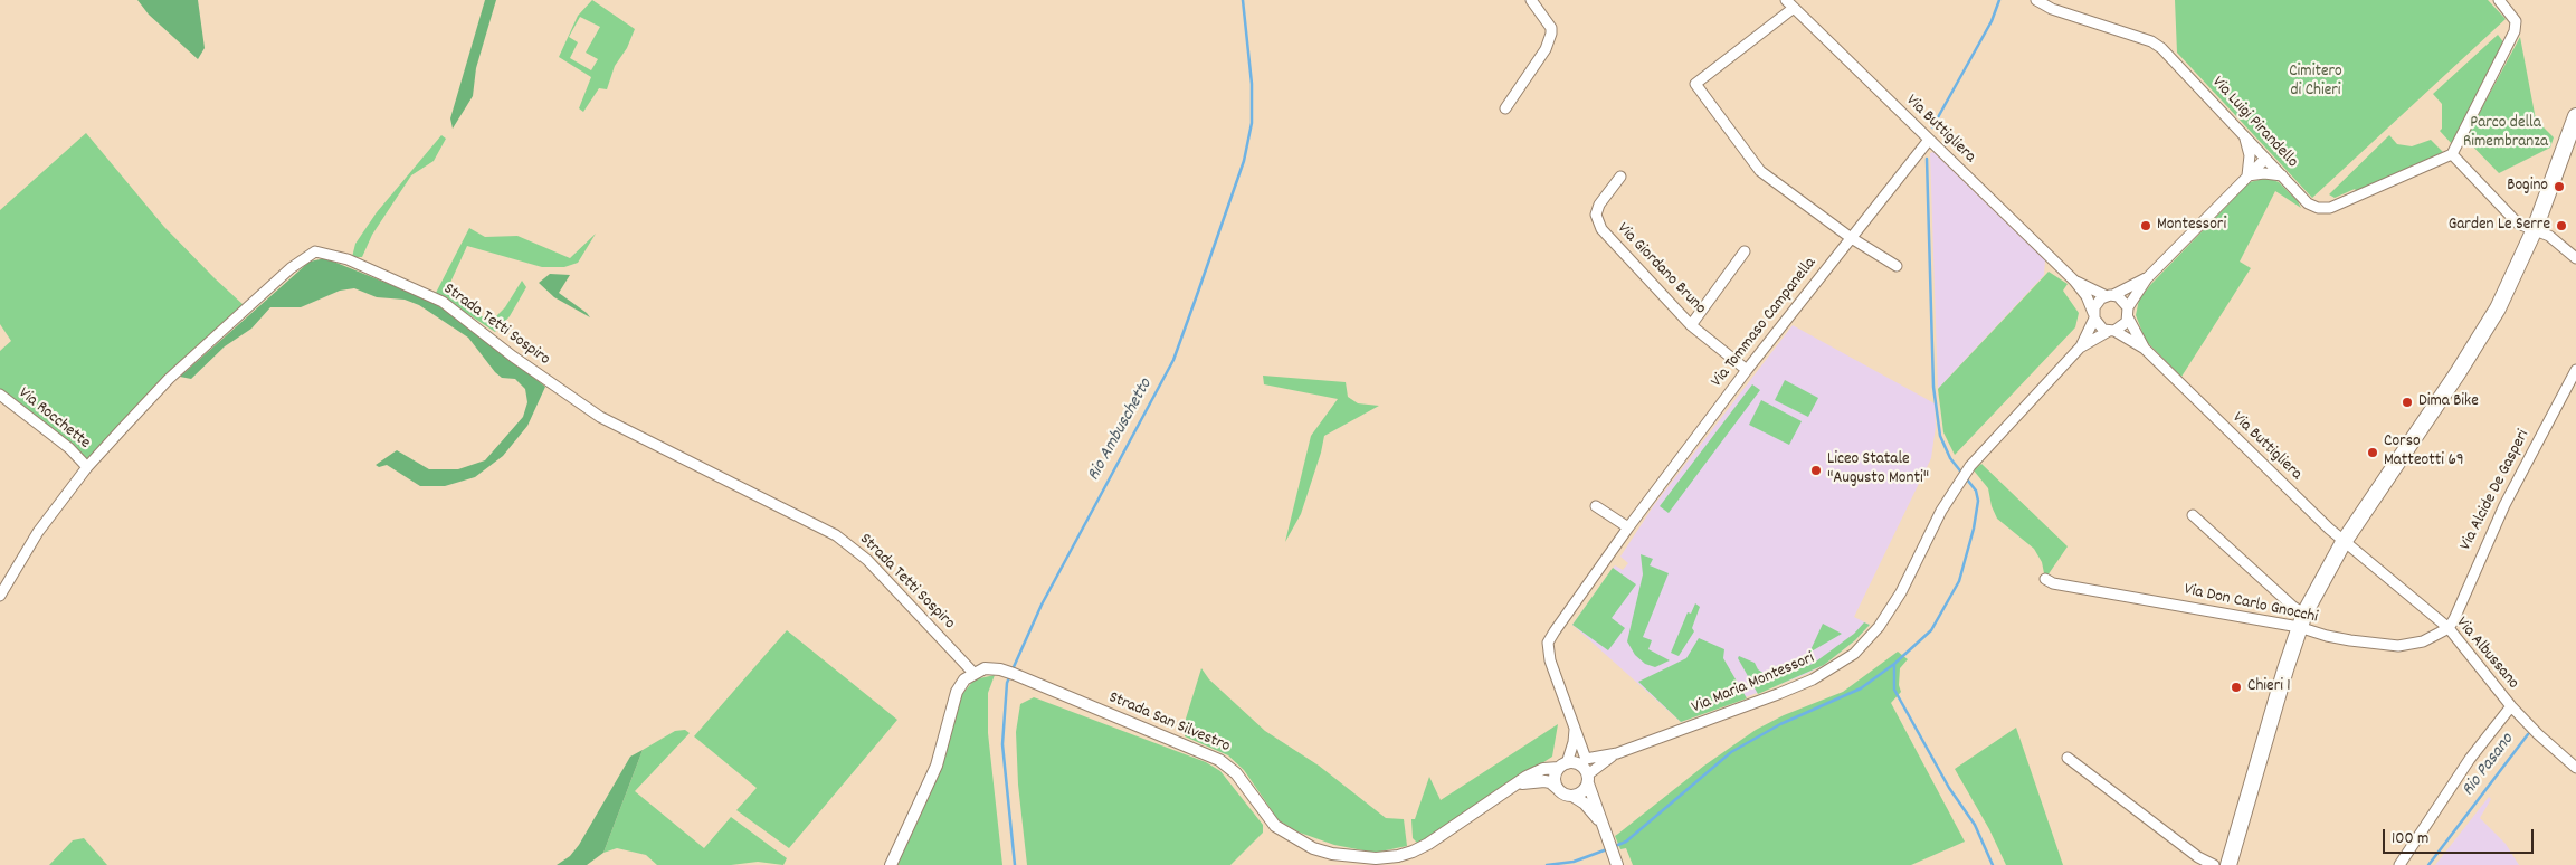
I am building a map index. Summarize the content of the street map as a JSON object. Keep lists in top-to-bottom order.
{
  "streets": {
    "street": [
      "Via Luigi Pirandello",
      "Via Buttigliera",
      "Via Giordano Bruno",
      "Via Tommaso Campanella",
      "Strada Tetti Sospiro",
      "Via Rocchette",
      "Via Alcide De Gasperi",
      "Via Don Carlo Gnocchi",
      "Via Albussano",
      "Via Maria Montessori",
      "Strada San Silvestro"
    ]
  },
  "crossings": [
    ["Via Buttigliera", "Via Tommaso Campanella"],
    ["Via Buttigliera", "Via Albussano"],
    ["Via Buttigliera", "Via Maria Montessori"],
    ["Via Giordano Bruno", "Via Tommaso Campanella"],
    ["Via Tommaso Campanella", "Via Maria Montessori"],
    ["Via Tommaso Campanella", "Strada San Silvestro"],
    ["Strada Tetti Sospiro", "Via Rocchette"],
    ["Strada Tetti Sospiro", "Strada San Silvestro"],
    ["Via Alcide De Gasperi", "Via Don Carlo Gnocchi"],
    ["Via Alcide De Gasperi", "Via Albussano"],
    ["Via Don Carlo Gnocchi", "Via Albussano"],
    ["Via Maria Montessori", "Strada San Silvestro"]
  ],
  "water": ["Rio Ambuschetto", "Rio Pasano"],
  "parks": ["Cimitero di Chieri", "Parco della Rimembranza"],
  "places": [
    "Bogino",
    "Montessori",
    "Garden Le Serre",
    "Dima Bike",
    "Corso Matteotti 69",
    "Liceo Statale \"Augusto Monti\"",
    "Chieri 1"
  ],
  "scale_bar": "100 m"
}
